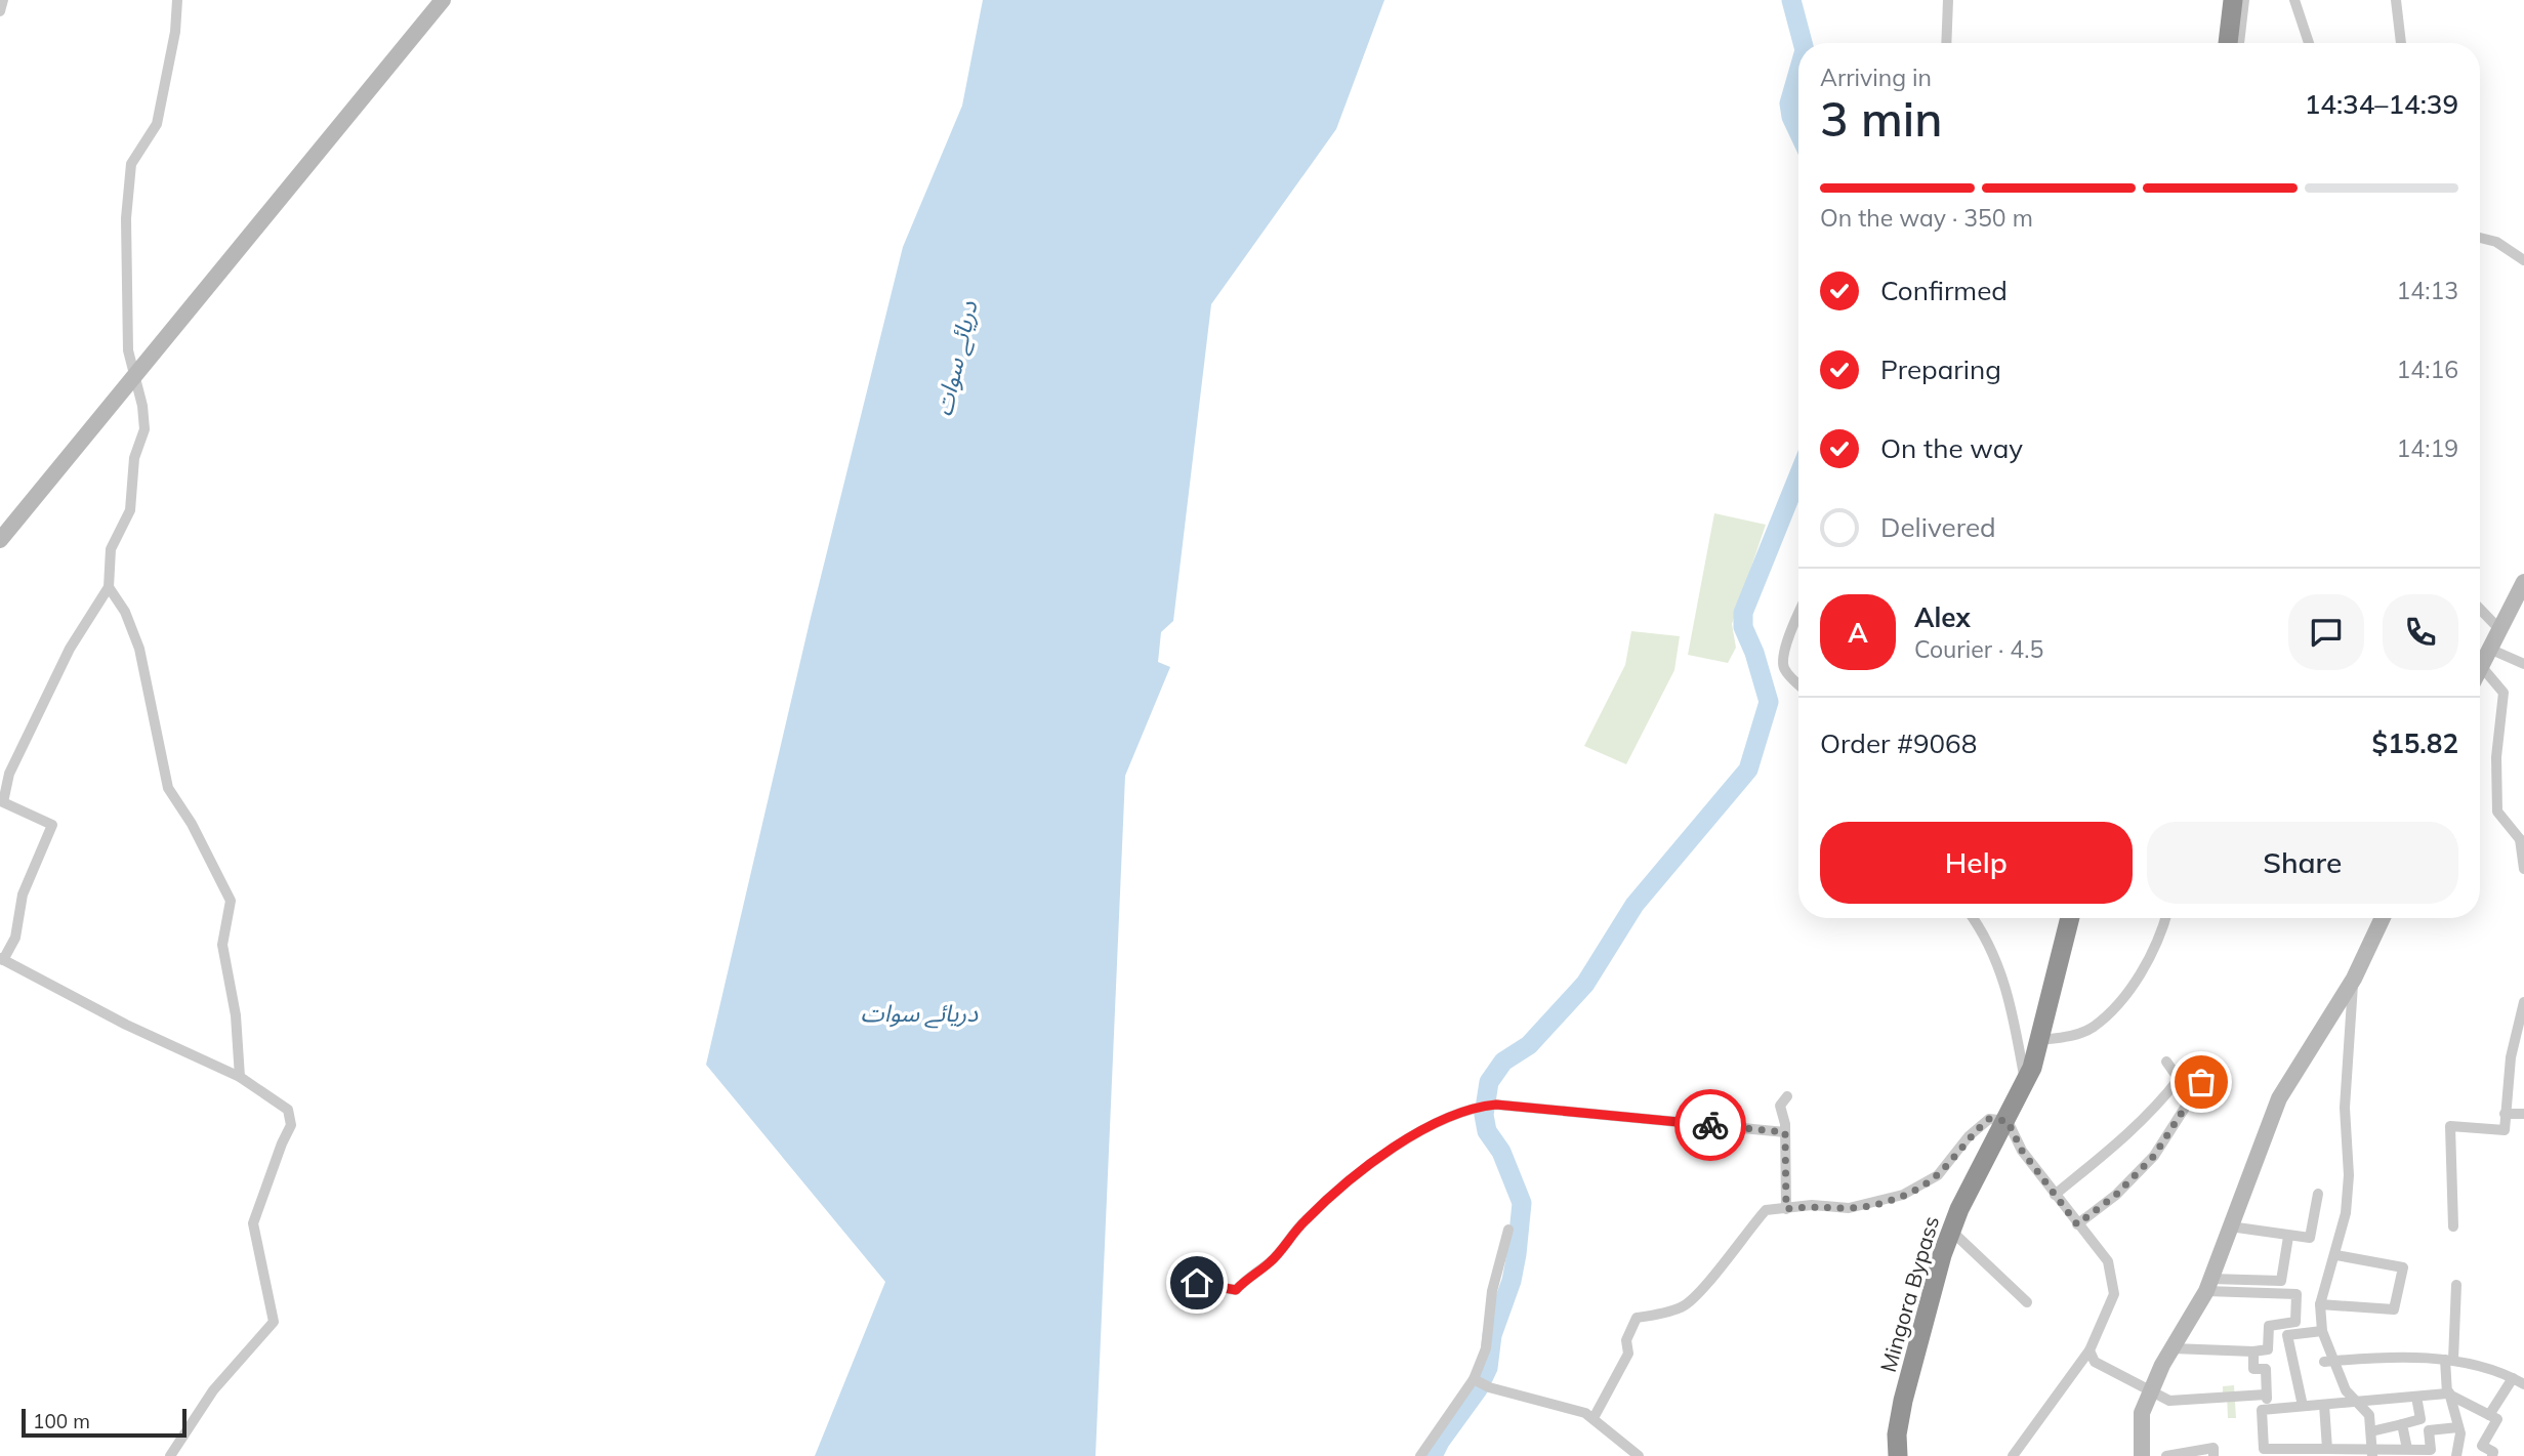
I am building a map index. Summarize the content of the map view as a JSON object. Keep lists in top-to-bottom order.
{
  "streets": {
    "highway": ["Mingora Bypass"]
  },
  "water": ["دریائے سوات"],
  "scale_bar": "100 m",
  "page": {
    "heading": ["3 min", "Arriving in", "14:34–14:39"],
    "panel": [
      "Alex",
      "Courier · 4.5",
      "Order #9068",
      "$15.82"
    ],
    "bar": "On the way · 350 m",
    "list": [
      ["Confirmed", "14:13"],
      ["Preparing", "14:16"],
      ["On the way", "14:19"],
      "Delivered"
    ],
    "round": "A",
    "buttons": ["Help", "Share"],
    "scale": "100 m"
  }
}
